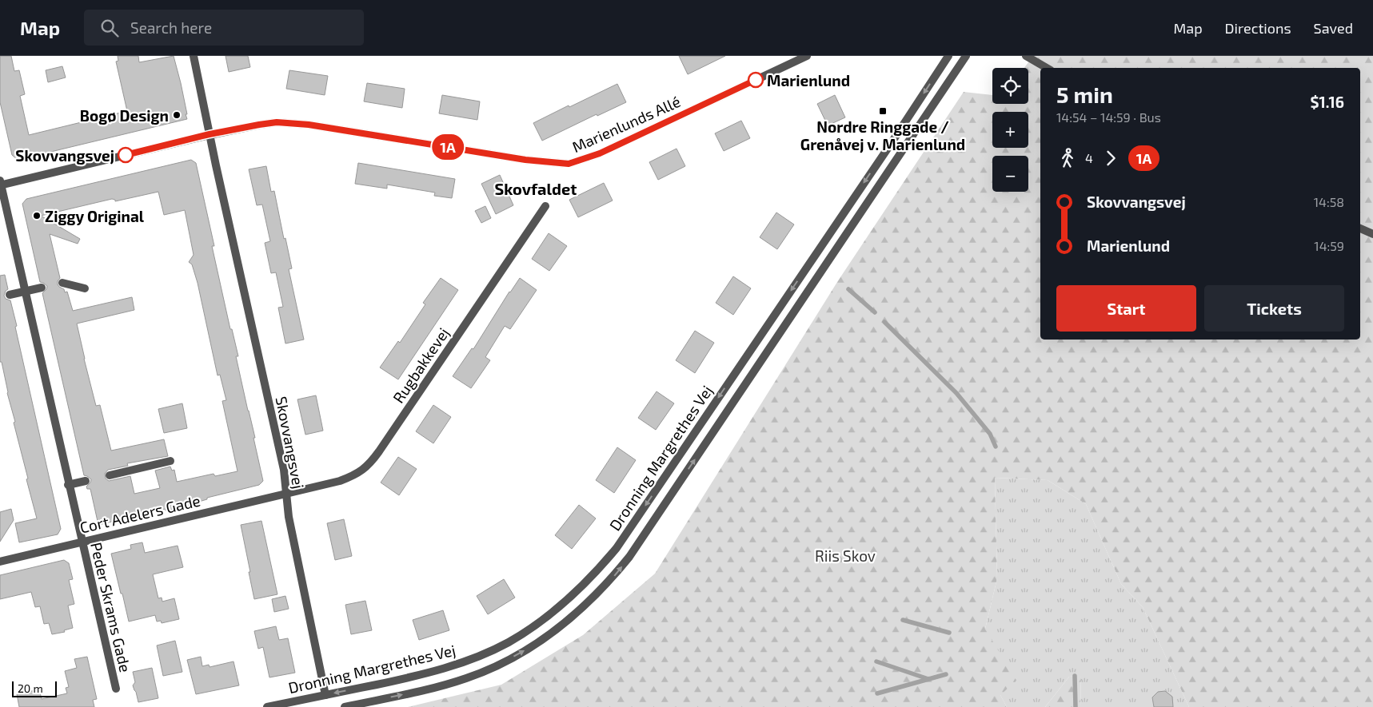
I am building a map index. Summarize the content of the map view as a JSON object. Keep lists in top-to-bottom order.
{
  "streets": {
    "street": [
      "Marienlunds Allé",
      "Rugbakkevej",
      "Skovvangsvej",
      "Dronning Margrethes Vej",
      "Cort Adelers Gade",
      "Peder Skrams Gade"
    ]
  },
  "crossings": [
    ["Marienlunds Allé", "Skovvangsvej"],
    ["Marienlunds Allé", "Peder Skrams Gade"],
    ["Rugbakkevej", "Skovvangsvej"],
    ["Rugbakkevej", "Cort Adelers Gade"],
    ["Skovvangsvej", "Dronning Margrethes Vej"],
    ["Skovvangsvej", "Cort Adelers Gade"],
    ["Cort Adelers Gade", "Peder Skrams Gade"]
  ],
  "districts": ["Skovfaldet"],
  "parks": ["Riis Skov"],
  "places": {
    "other": [
      "Marienlund",
      "Bogø Design",
      "Skovvangsvej",
      "Ziggy Original"
    ],
    "transit": ["Nordre Ringgade / Grenåvej v. Marienlund"]
  },
  "lines": ["bus line 1A"],
  "scale_bar": "20 m",
  "page": {
    "header": "Map",
    "search": "Search here",
    "nav": ["Map", "Directions", "Saved"],
    "on_map": "1A",
    "map_buttons": ["+", "−"],
    "heading": ["5 min", "14:54 – 14:59 · Bus", "$1.16"],
    "legs": ["4", "1A"],
    "list": [
      {
        "name": "Skovvangsvej",
        "value": "14:58"
      },
      {
        "name": "Marienlund",
        "value": "14:59"
      }
    ],
    "buttons": ["Start", "Tickets"],
    "scale": "20 m"
  }
}
